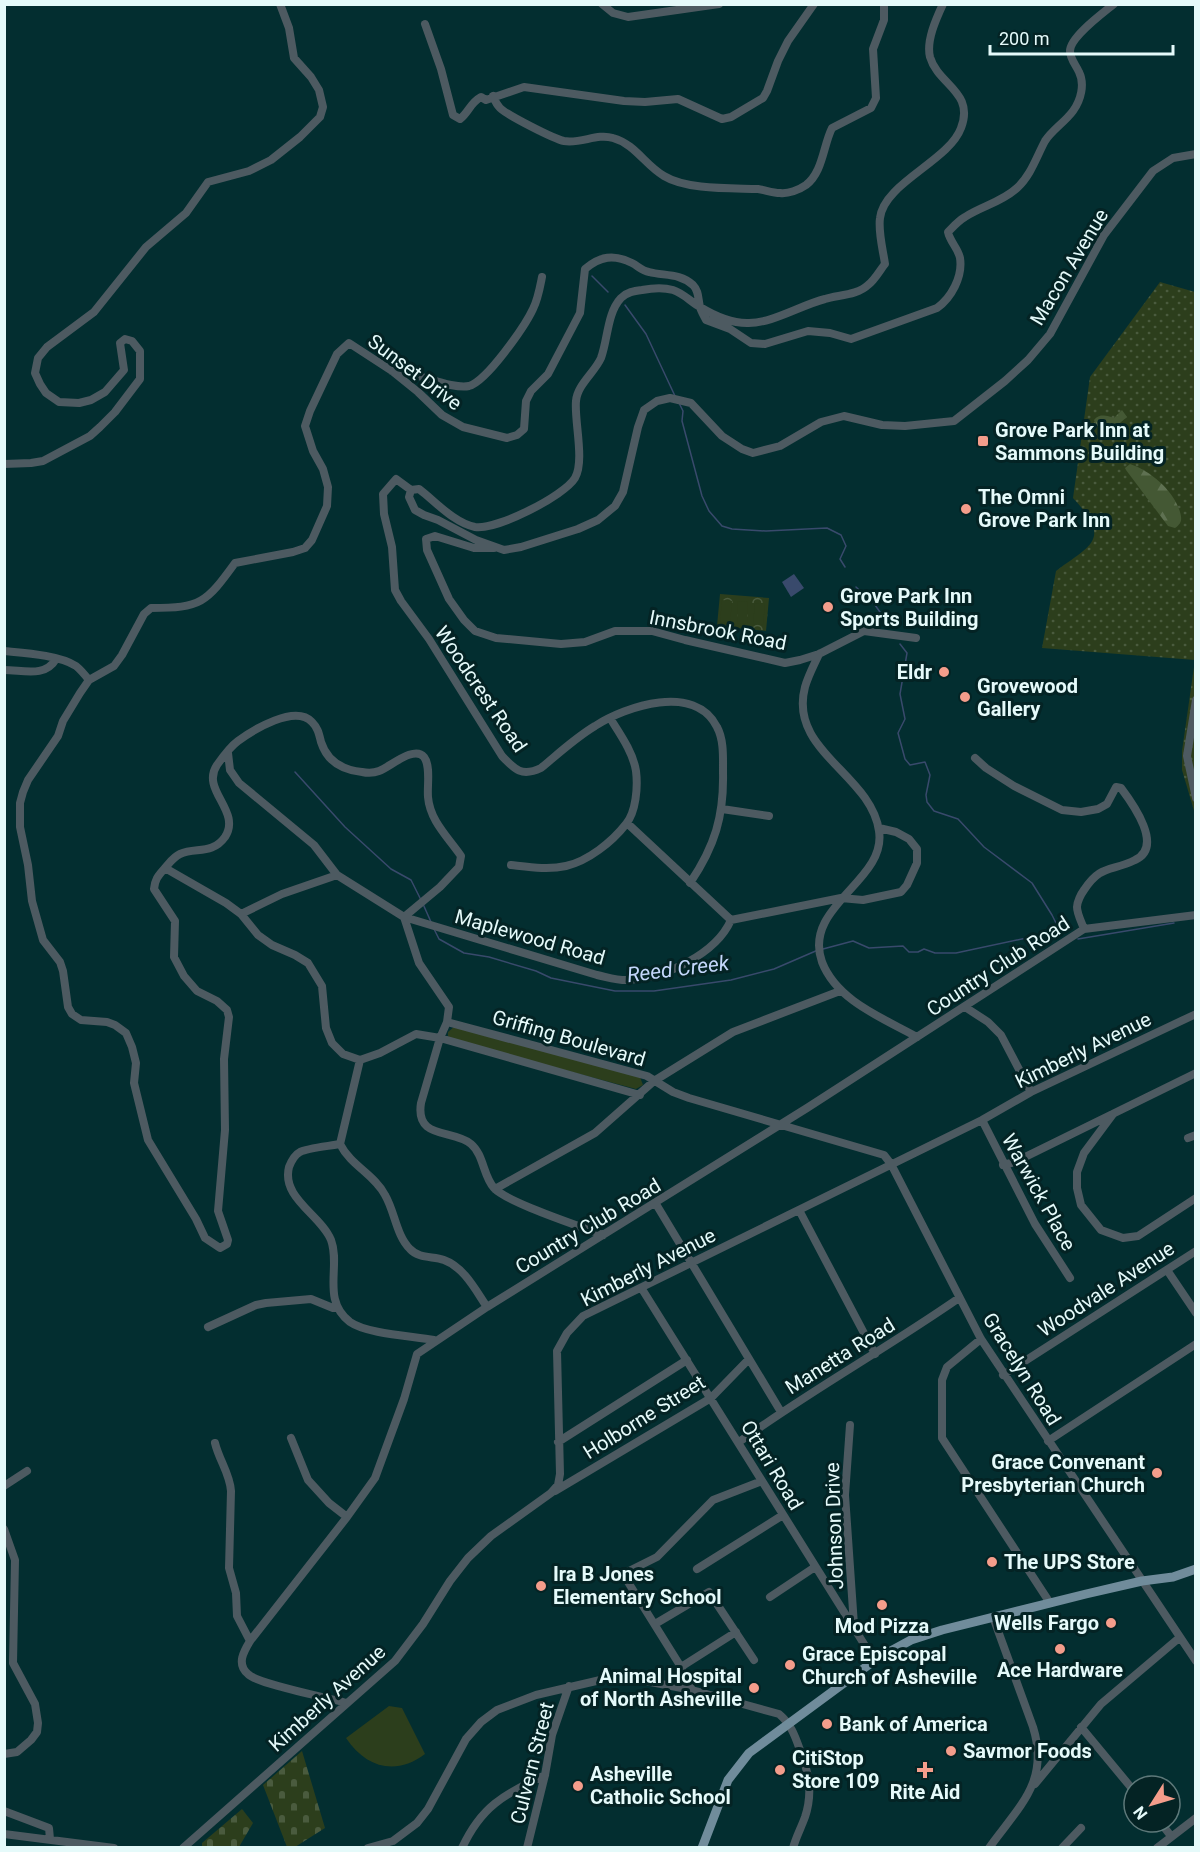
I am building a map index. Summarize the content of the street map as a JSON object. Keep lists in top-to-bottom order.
{
  "streets": {
    "street": [
      "Macon Avenue",
      "Sunset Drive",
      "Innsbrook Road",
      "Woodcrest Road",
      "Maplewood Road",
      "Country Club Road",
      "Griffing Boulevard",
      "Kimberly Avenue",
      "Warwick Place",
      "Woodvale Avenue",
      "Manetta Road",
      "Gracelyn Road",
      "Holborne Street",
      "Ottari Road",
      "Johnson Drive",
      "Culvern Street"
    ]
  },
  "crossings": [
    ["Macon Avenue", "Innsbrook Road"],
    ["Country Club Road", "Griffing Boulevard"],
    ["Country Club Road", "Kimberly Avenue"],
    ["Griffing Boulevard", "Kimberly Avenue"],
    ["Griffing Boulevard", "Gracelyn Road"],
    ["Kimberly Avenue", "Warwick Place"],
    ["Kimberly Avenue", "Gracelyn Road"],
    ["Kimberly Avenue", "Holborne Street"],
    ["Kimberly Avenue", "Ottari Road"],
    ["Woodvale Avenue", "Gracelyn Road"],
    ["Manetta Road", "Gracelyn Road"],
    ["Manetta Road", "Ottari Road"],
    ["Holborne Street", "Ottari Road"],
    ["Ottari Road", "Johnson Drive"]
  ],
  "water": ["Reed Creek"],
  "places": {
    "transit": ["Grove Park Inn at Sammons Building"],
    "other": [
      "The Omni Grove Park Inn",
      "Grove Park Inn Sports Building",
      "Eldr",
      "Grovewood Gallery",
      "Grace Convenant Presbyterian Church",
      "The UPS Store",
      "Ira B Jones Elementary School",
      "Mod Pizza",
      "Wells Fargo",
      "Ace Hardware",
      "Grace Episcopal Church of Asheville",
      "Animal Hospital of North Asheville",
      "Bank of America",
      "Savmor Foods",
      "CitiStop Store 109",
      "Asheville Catholic School"
    ],
    "health": ["Rite Aid"]
  },
  "scale_bar": "200 m",
  "north": "bottom left"
}
